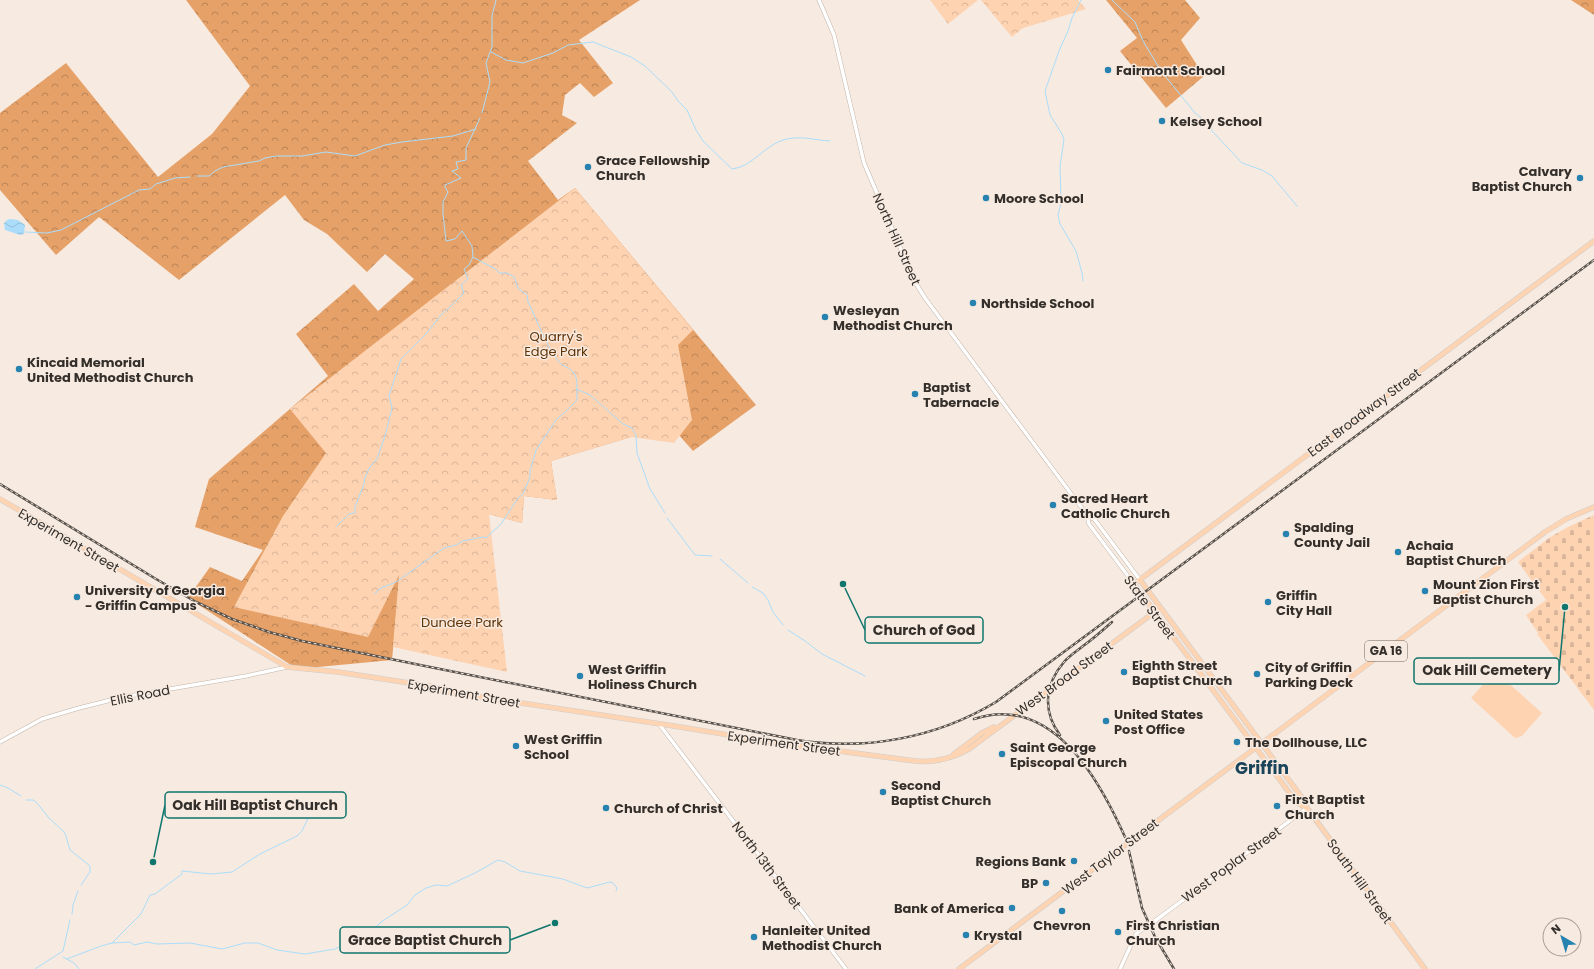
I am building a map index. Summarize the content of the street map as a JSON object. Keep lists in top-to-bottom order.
{
  "streets": {
    "main road": [
      "East Broadway Street",
      "Experiment Street",
      "State Street",
      "GA 16",
      "West Broad Street",
      "West Taylor Street",
      "South Hill Street"
    ],
    "street": [
      "North Hill Street",
      "Ellis Road",
      "West Poplar Street",
      "North 13th Street"
    ]
  },
  "crossings": [
    ["North Hill Street", "East Broadway Street"],
    ["North Hill Street", "State Street"],
    ["North Hill Street", "South Hill Street"],
    ["East Broadway Street", "State Street"],
    ["East Broadway Street", "South Hill Street"],
    ["Experiment Street", "West Broad Street"],
    ["Experiment Street", "Ellis Road"],
    ["Experiment Street", "North 13th Street"],
    ["State Street", "West Broad Street"],
    ["State Street", "West Taylor Street"],
    ["State Street", "West Poplar Street"],
    ["State Street", "South Hill Street"],
    ["GA 16", "West Taylor Street"],
    ["GA 16", "South Hill Street"],
    ["West Broad Street", "South Hill Street"],
    ["West Taylor Street", "South Hill Street"],
    ["West Poplar Street", "South Hill Street"]
  ],
  "districts": ["Griffin"],
  "parks": ["Quarry's Edge Park", "Dundee Park"],
  "places": [
    "Fairmont School",
    "Kelsey School",
    "Grace Fellowship Church",
    "Calvary Baptist Church",
    "Moore School",
    "Northside School",
    "Wesleyan Methodist Church",
    "Kincaid Memorial United Methodist Church",
    "Baptist Tabernacle",
    "Sacred Heart Catholic Church",
    "Spalding County Jail",
    "Achaia Baptist Church",
    "Church of God",
    "Mount Zion First Baptist Church",
    "University of Georgia - Griffin Campus",
    "Griffin City Hall",
    "Oak Hill Cemetery",
    "Eighth Street Baptist Church",
    "City of Griffin Parking Deck",
    "West Griffin Holiness Church",
    "United States Post Office",
    "The Dollhouse, LLC",
    "West Griffin School",
    "Saint George Episcopal Church",
    "Second Baptist Church",
    "First Baptist Church",
    "Church of Christ",
    "Regions Bank",
    "Oak Hill Baptist Church",
    "BP",
    "Bank of America",
    "Chevron",
    "Grace Baptist Church",
    "First Christian Church",
    "Krystal",
    "Hanleiter United Methodist Church"
  ],
  "north": "top left"
}
